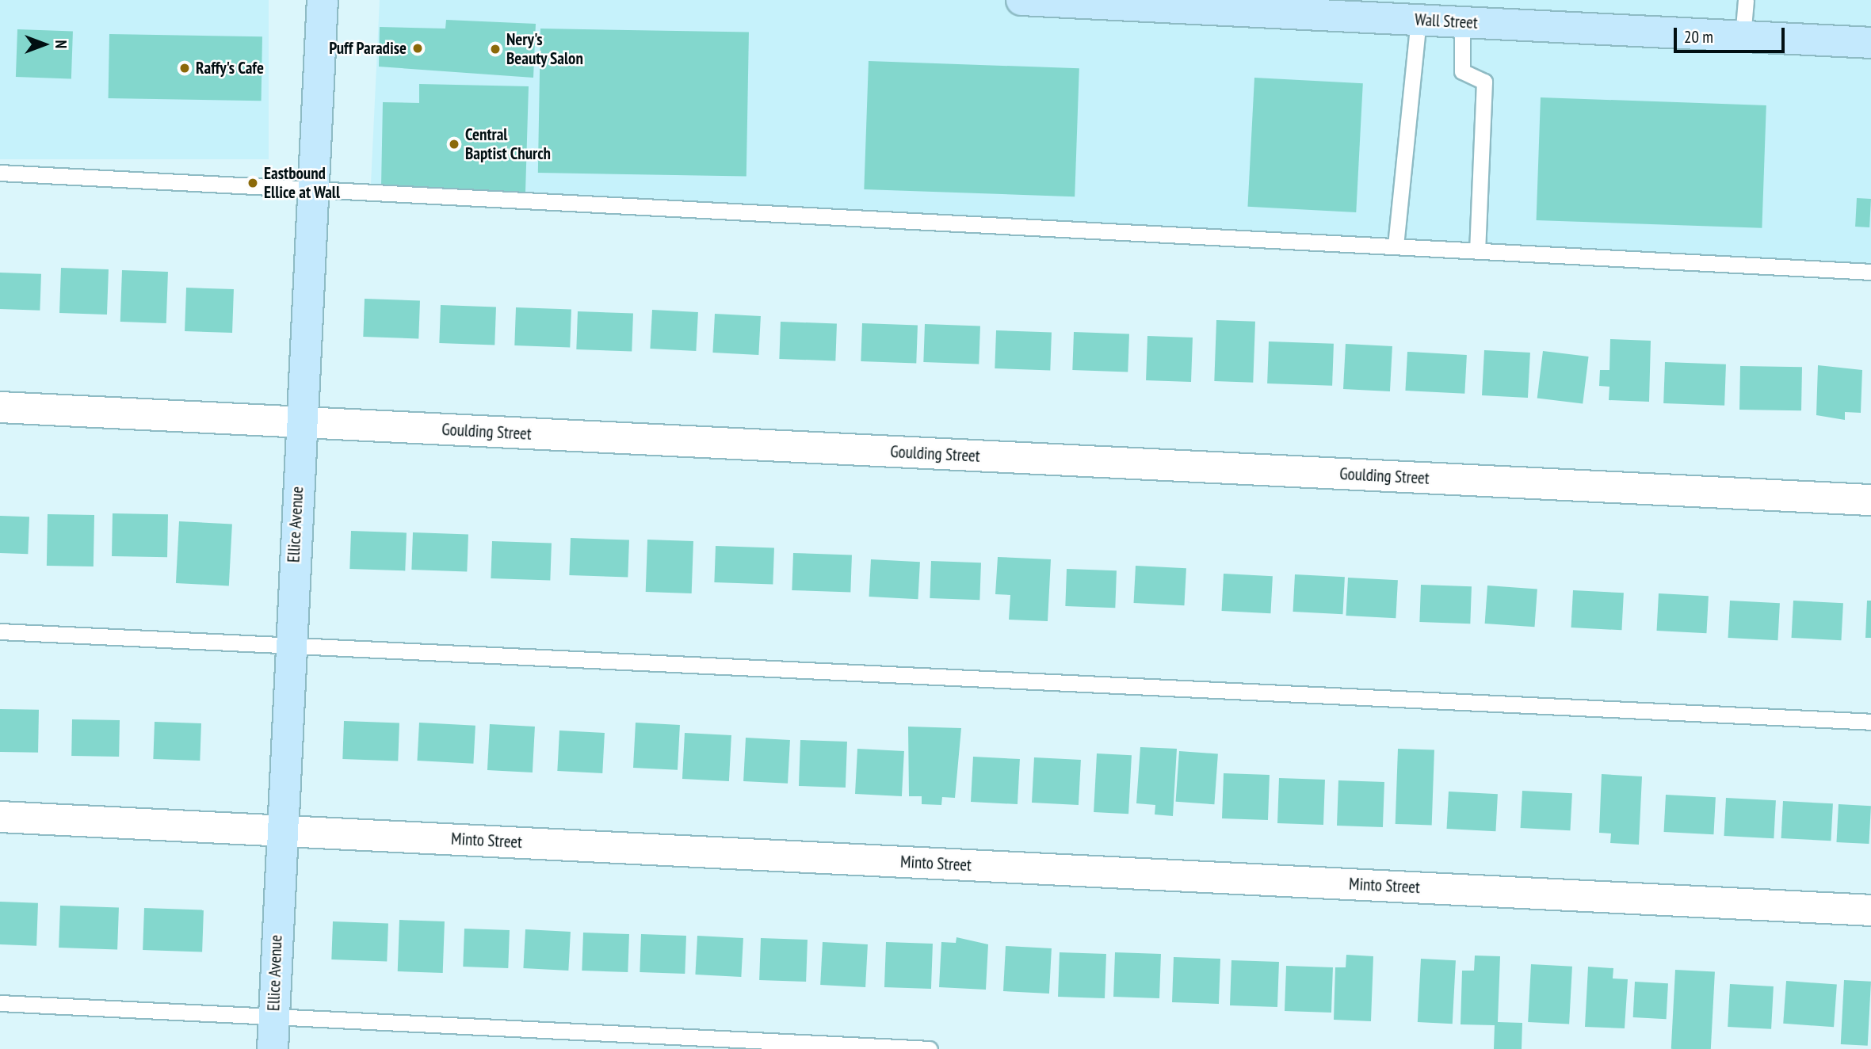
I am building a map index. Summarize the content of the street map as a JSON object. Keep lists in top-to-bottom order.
{
  "streets": {
    "main road": ["Wall Street", "Ellice Avenue"],
    "street": ["Goulding Street", "Minto Street"]
  },
  "crossings": [
    ["Goulding Street", "Ellice Avenue"],
    ["Ellice Avenue", "Minto Street"]
  ],
  "places": [
    "Puff Paradise",
    "Nery's Beauty Salon",
    "Raffy's Cafe",
    "Central Baptist Church",
    "Eastbound Ellice at Wall"
  ],
  "scale_bar": "20 m",
  "north": "right"
}
